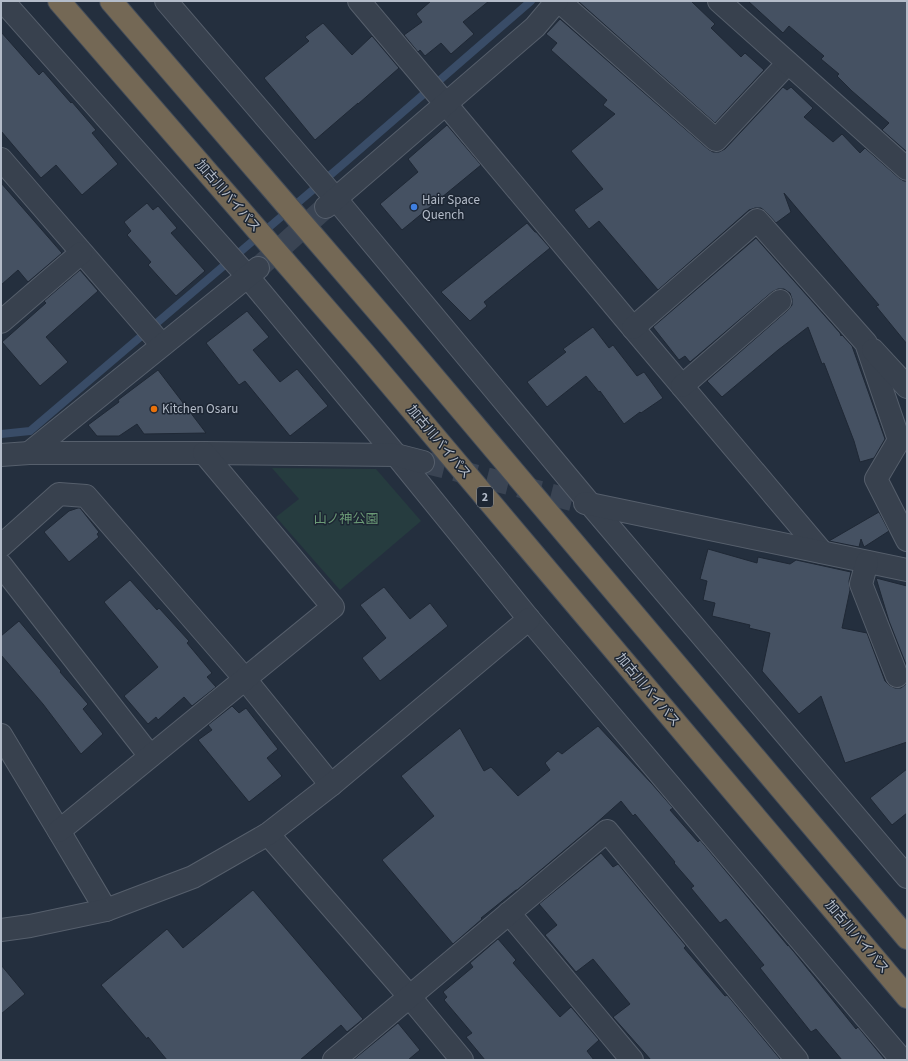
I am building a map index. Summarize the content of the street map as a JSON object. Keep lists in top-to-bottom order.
{
  "streets": {
    "highway": ["加古川バイパス", "2"]
  },
  "parks": ["山ノ神公園"],
  "places": ["Hair Space Quench", "Kitchen Osaru"]
}
